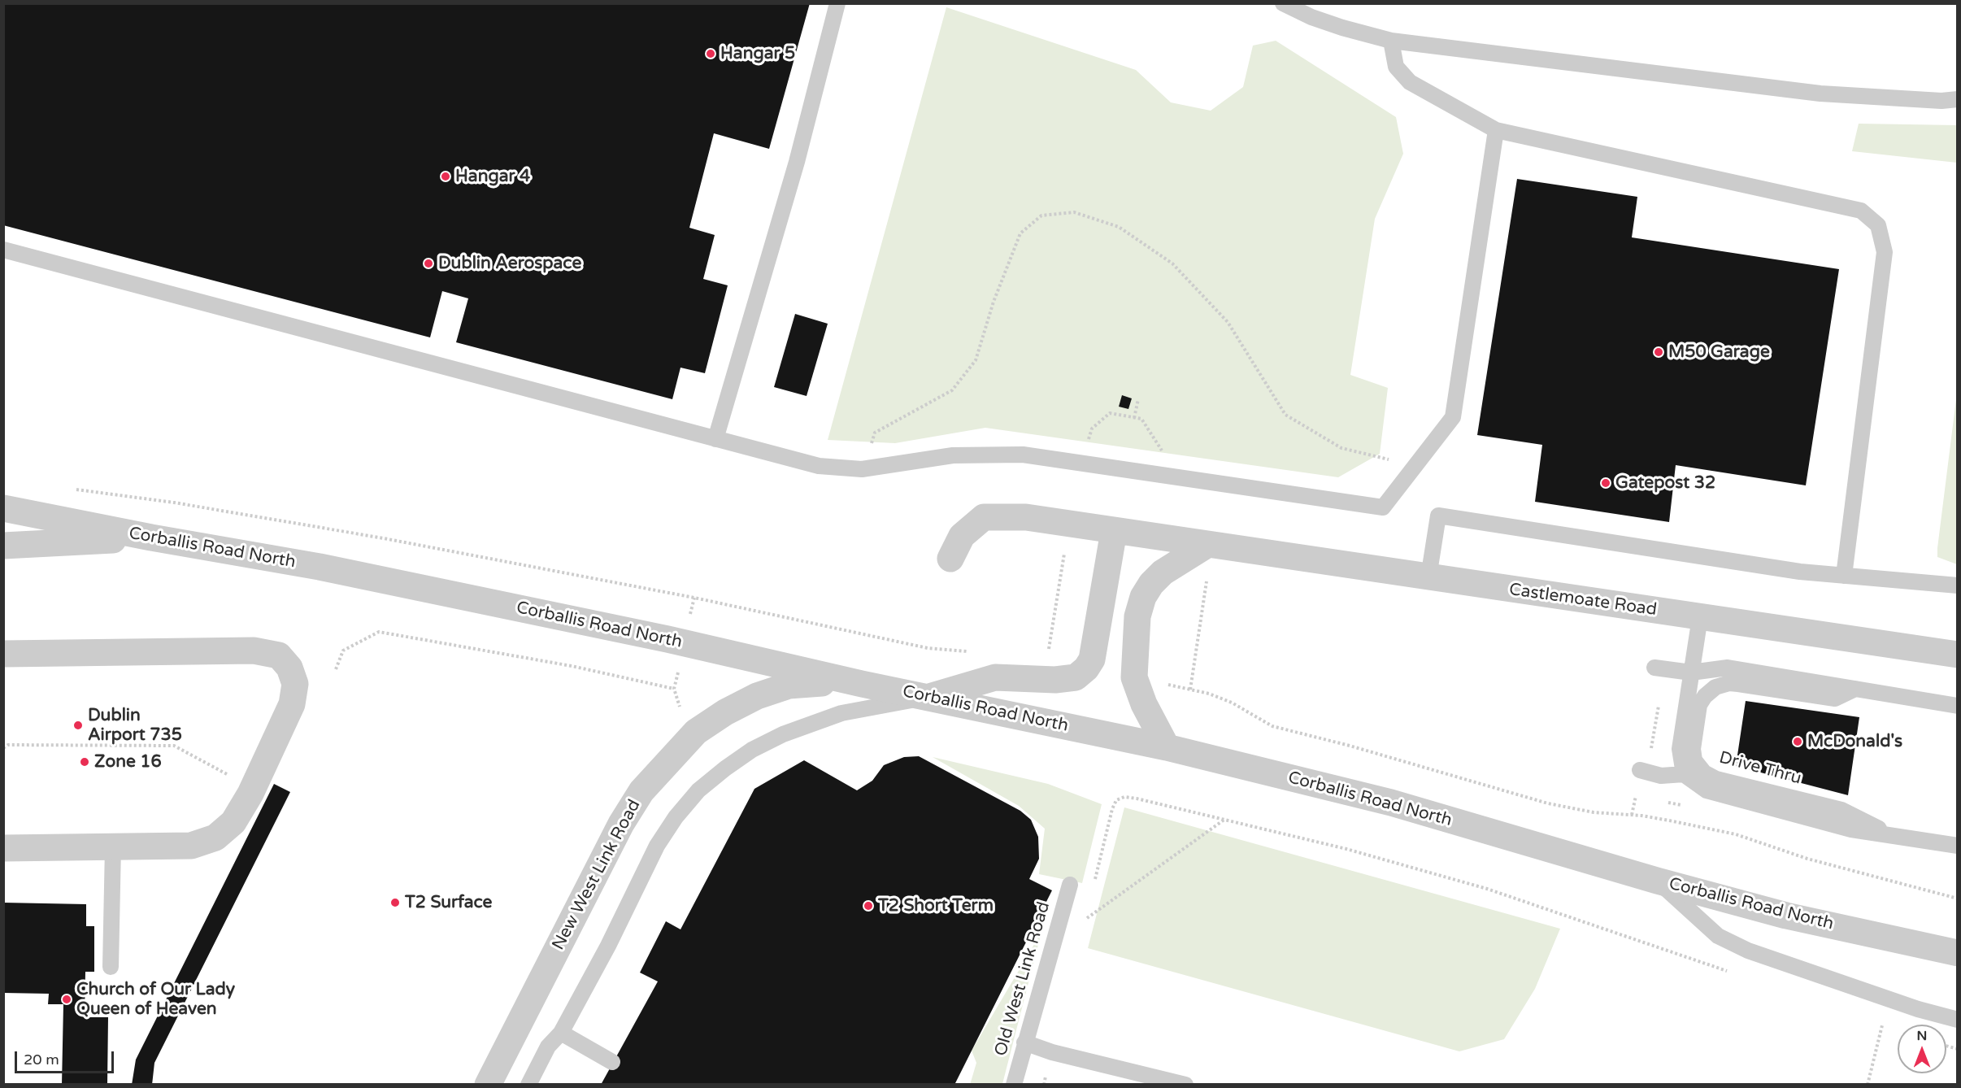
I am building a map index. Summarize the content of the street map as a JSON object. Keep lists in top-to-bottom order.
{
  "streets": {
    "street": ["Corballis Road North", "Castlemoate Road", "New West Link Road"],
    "lane": ["Drive Thru", "Old West Link Road"]
  },
  "crossings": [
    ["Corballis Road North", "New West Link Road"]
  ],
  "places": [
    "Hangar 5",
    "Hangar 4",
    "Dublin Aerospace",
    "M50 Garage",
    "Gatepost 32",
    "Dublin Airport 735",
    "McDonald's",
    "Zone 16",
    "T2 Surface",
    "T2 Short Term",
    "Church of Our Lady Queen of Heaven"
  ],
  "scale_bar": "20 m",
  "north": "top"
}
